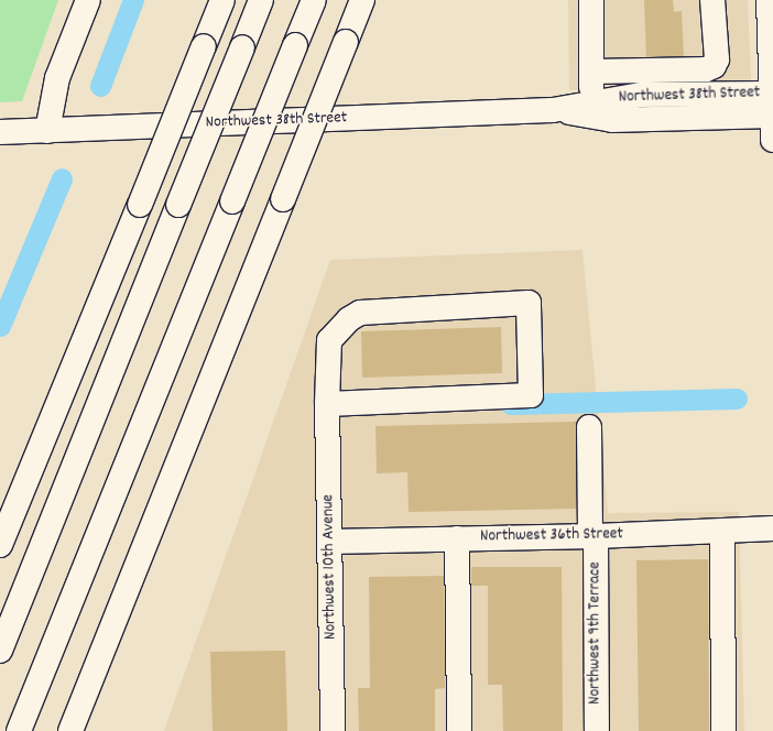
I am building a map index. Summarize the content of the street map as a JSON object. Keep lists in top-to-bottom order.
{
  "streets": {
    "main road": [
      "Northwest 38th Street",
      "Northwest 36th Street",
      "Northwest 10th Avenue",
      "Northwest 9th Terrace"
    ]
  },
  "crossings": [
    ["Northwest 36th Street", "Northwest 10th Avenue"],
    ["Northwest 36th Street", "Northwest 9th Terrace"]
  ]
}
